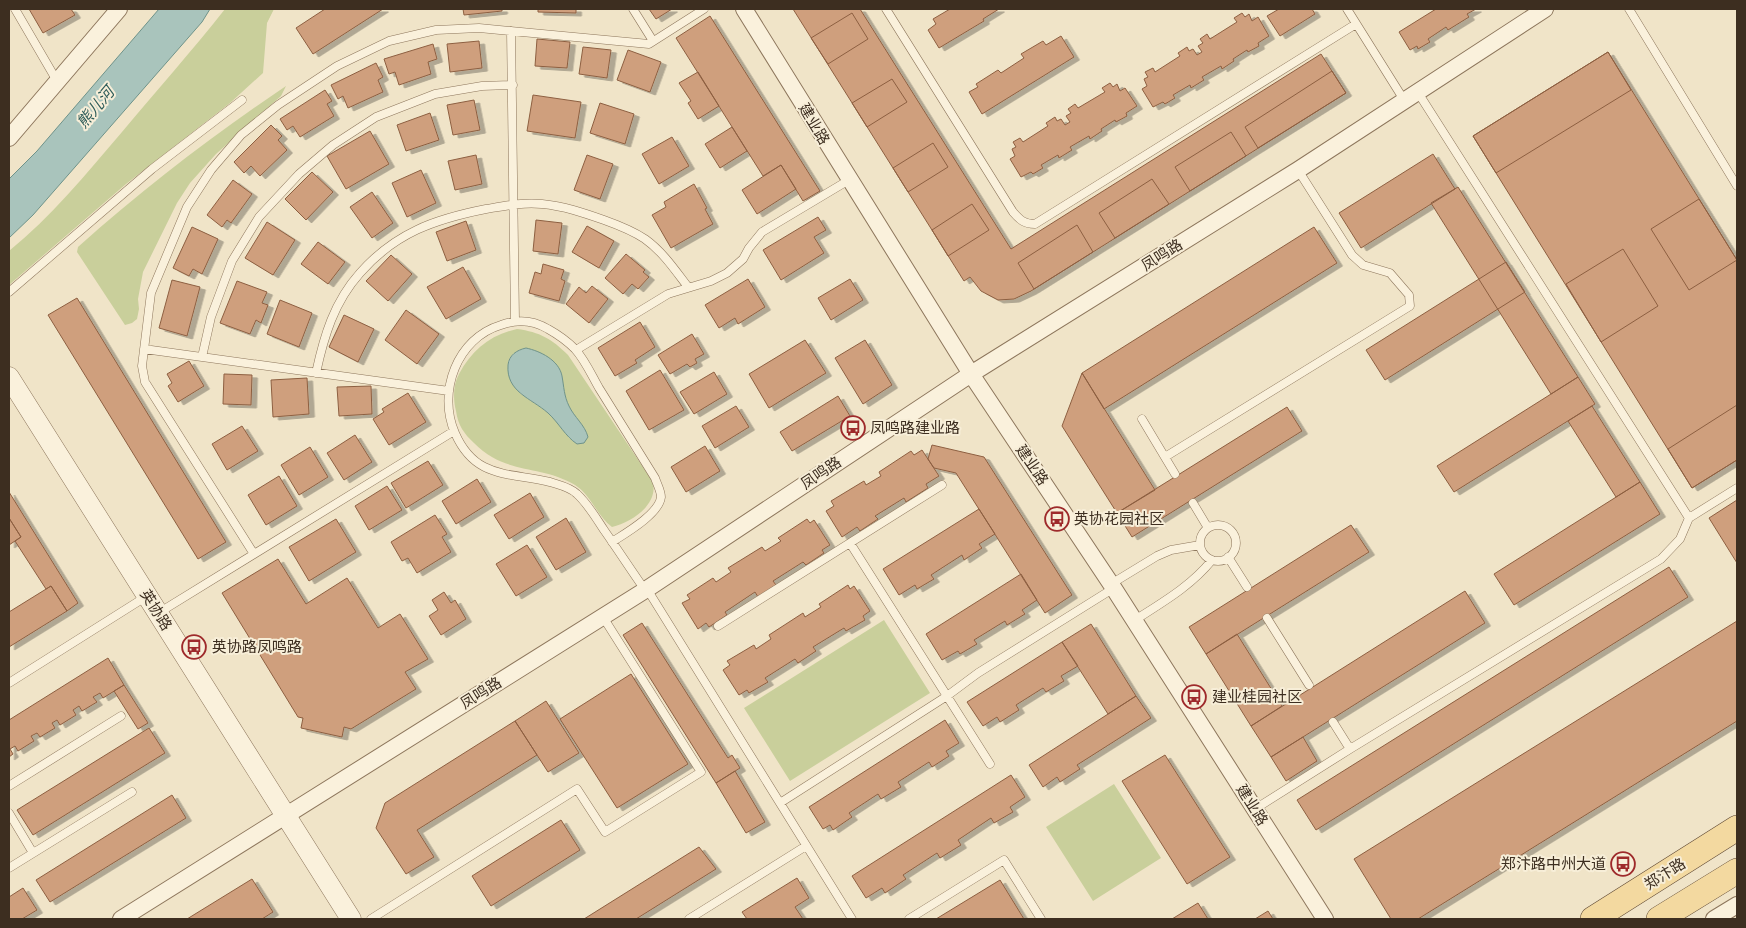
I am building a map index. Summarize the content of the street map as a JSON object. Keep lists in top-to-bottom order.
{
  "streets": {
    "main road": ["郑汴路"],
    "street": ["建业路", "凤鸣路", "英协路"]
  },
  "crossings": [
    ["建业路", "凤鸣路"],
    ["凤鸣路", "英协路"]
  ],
  "water": ["熊儿河"],
  "places": {
    "bus stop": [
      "凤鸣路建业路",
      "英协花园社区",
      "英协路凤鸣路",
      "建业桂园社区",
      "郑汴路中州大道"
    ]
  }
}
